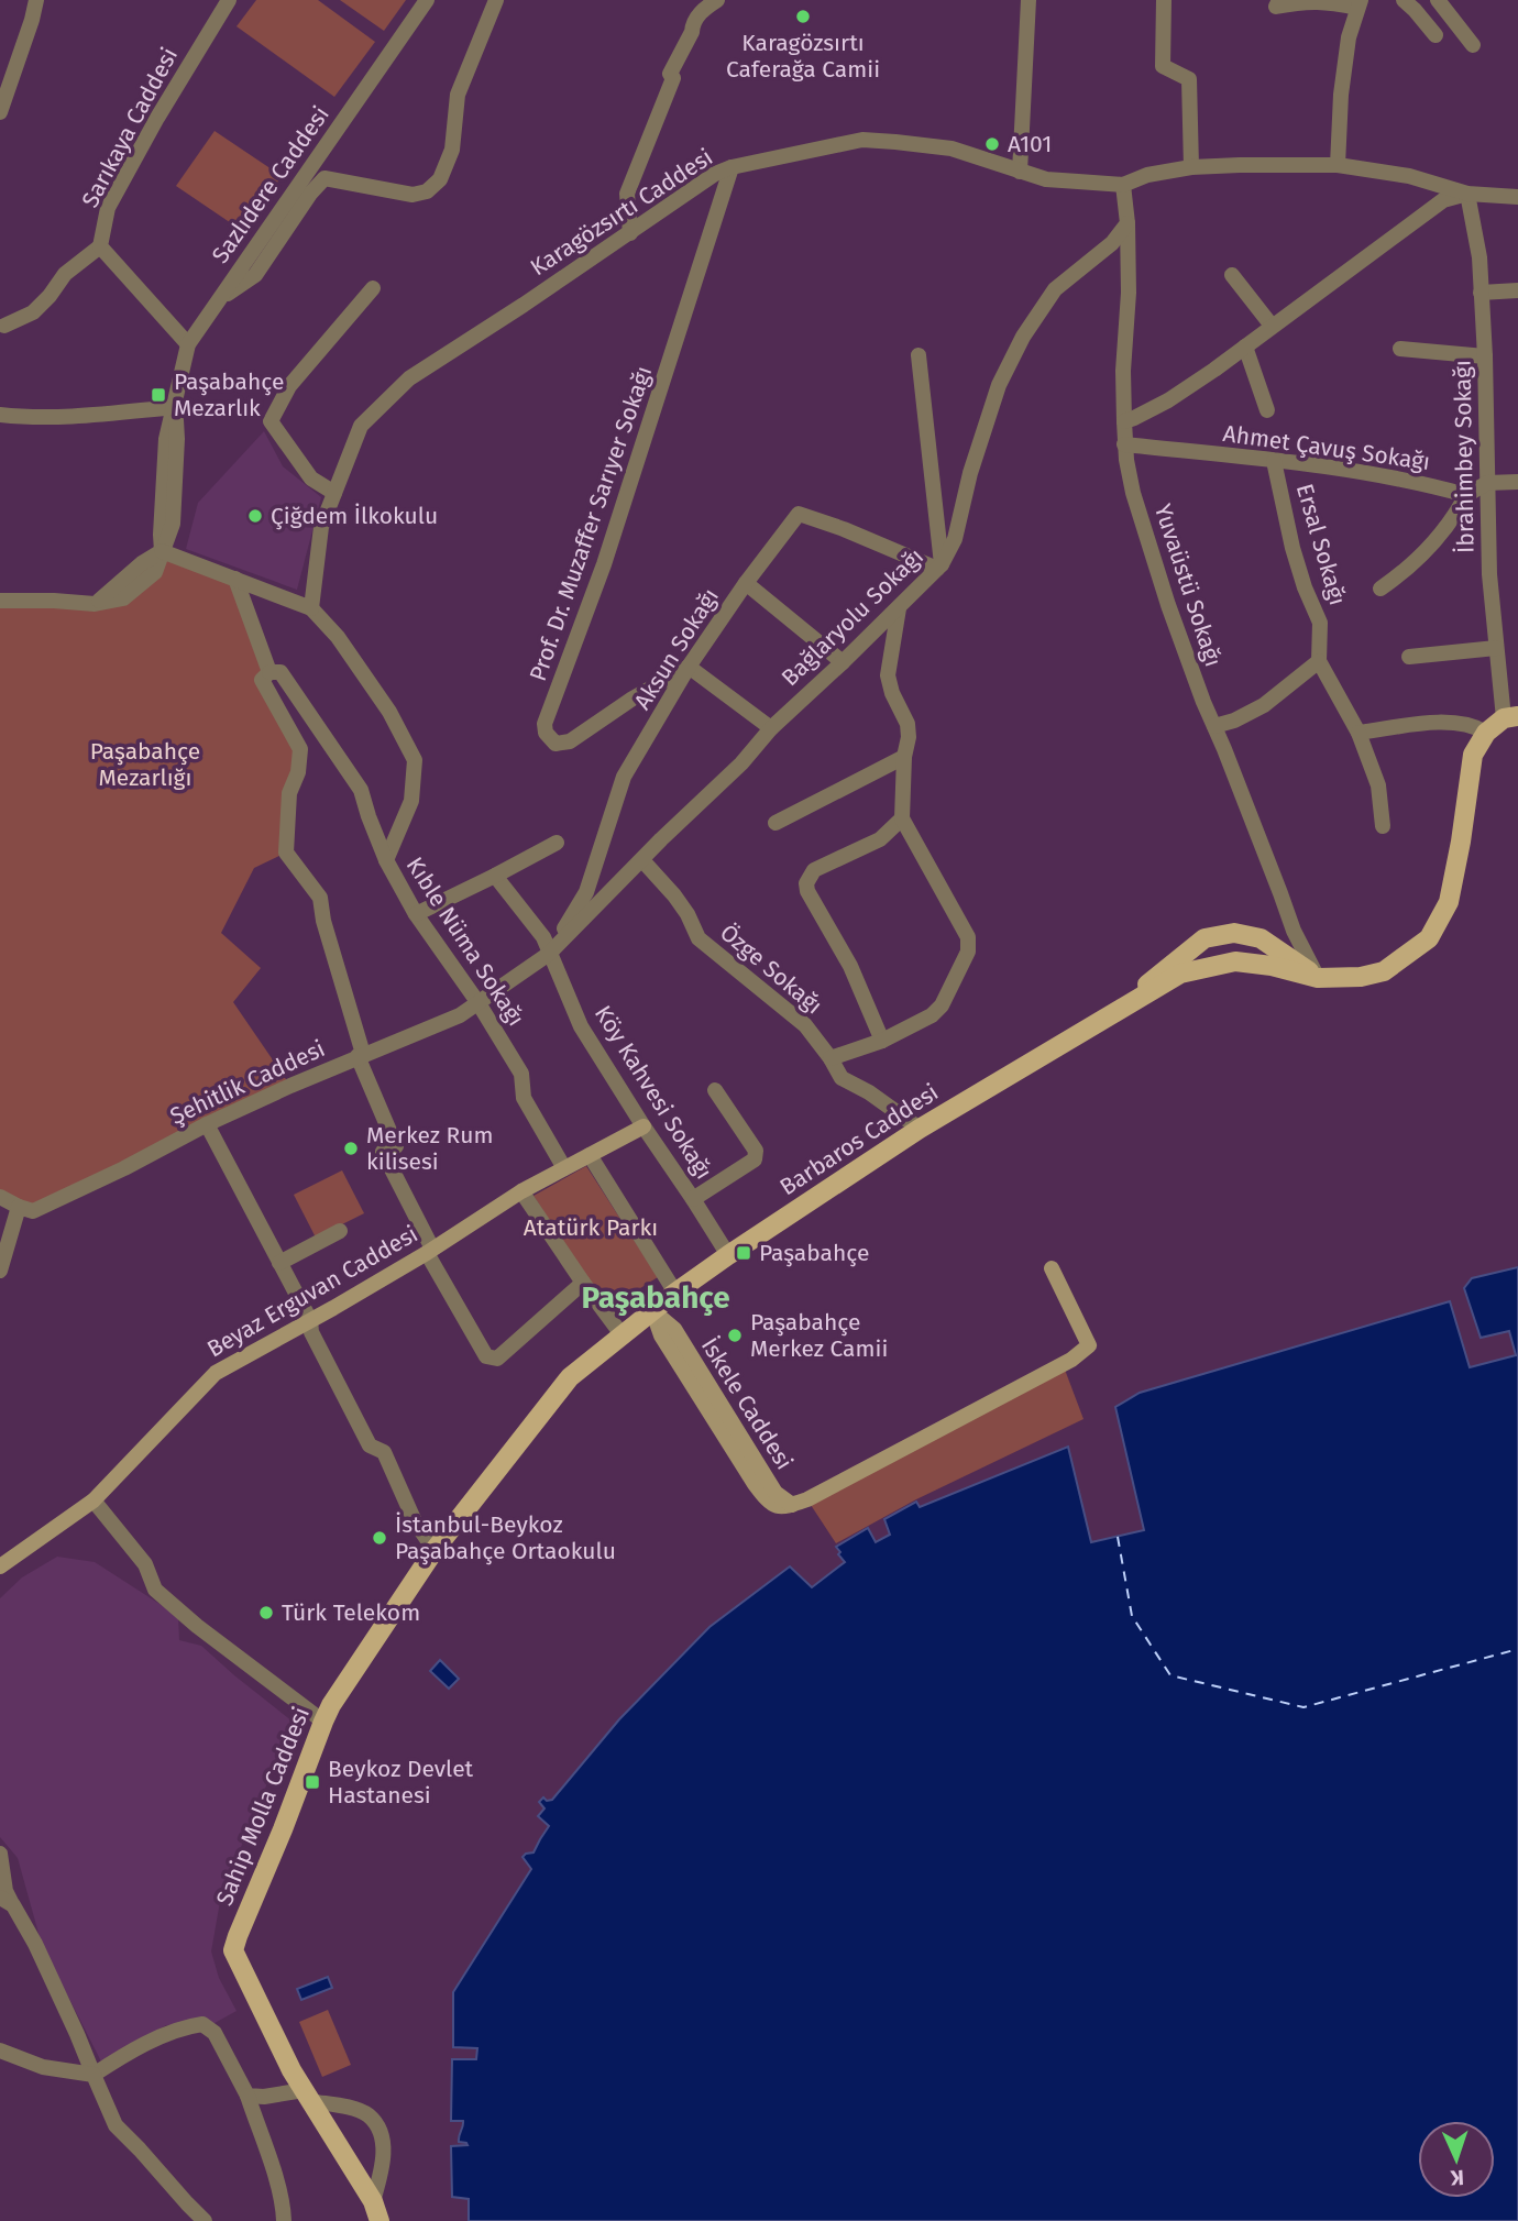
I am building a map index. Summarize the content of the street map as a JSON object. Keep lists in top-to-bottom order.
{
  "streets": {
    "main road": [
      "Barbaros Caddesi",
      "Beyaz Erguvan Caddesi",
      "İskele Caddesi",
      "Sahip Molla Caddesi"
    ],
    "street": [
      "Sarıkaya Caddesi",
      "Sazlıdere Caddesi",
      "Karagözsırtı Caddesi",
      "Ahmet Çavuş Sokağı",
      "İbrahimbey Sokağı",
      "Prof. Dr. Muzaffer Sarıyer Sokağı",
      "Ersal Sokağı",
      "Yuvaüstü Sokağı",
      "Bağlaryolu Sokağı",
      "Aksun Sokağı",
      "Kıble Nüma Sokağı",
      "Özge Sokağı",
      "Şehitlik Caddesi",
      "Köy Kahvesi Sokağı"
    ]
  },
  "crossings": [
    ["Sarıkaya Caddesi", "Sazlıdere Caddesi"],
    ["Karagözsırtı Caddesi", "İbrahimbey Sokağı"],
    ["Karagözsırtı Caddesi", "Prof. Dr. Muzaffer Sarıyer Sokağı"],
    ["Karagözsırtı Caddesi", "Yuvaüstü Sokağı"],
    ["Ahmet Çavuş Sokağı", "Ersal Sokağı"],
    ["Ahmet Çavuş Sokağı", "Yuvaüstü Sokağı"],
    ["Prof. Dr. Muzaffer Sarıyer Sokağı", "Aksun Sokağı"],
    ["Yuvaüstü Sokağı", "Bağlaryolu Sokağı"],
    ["Yuvaüstü Sokağı", "Barbaros Caddesi"],
    ["Bağlaryolu Sokağı", "Aksun Sokağı"],
    ["Bağlaryolu Sokağı", "Özge Sokağı"],
    ["Bağlaryolu Sokağı", "Şehitlik Caddesi"],
    ["Bağlaryolu Sokağı", "Köy Kahvesi Sokağı"],
    ["Aksun Sokağı", "Şehitlik Caddesi"],
    ["Aksun Sokağı", "Köy Kahvesi Sokağı"],
    ["Kıble Nüma Sokağı", "Şehitlik Caddesi"],
    ["Kıble Nüma Sokağı", "Beyaz Erguvan Caddesi"],
    ["Özge Sokağı", "Barbaros Caddesi"],
    ["Şehitlik Caddesi", "Köy Kahvesi Sokağı"],
    ["Köy Kahvesi Sokağı", "Barbaros Caddesi"],
    ["Köy Kahvesi Sokağı", "Beyaz Erguvan Caddesi"],
    ["Barbaros Caddesi", "İskele Caddesi"],
    ["Barbaros Caddesi", "Sahip Molla Caddesi"]
  ],
  "districts": ["Paşabahçe"],
  "parks": ["Paşabahçe Mezarlığı", "Atatürk Parkı"],
  "places": {
    "other": [
      "Karagözsırtı Caferağa Camii",
      "A101",
      "Çiğdem İlkokulu",
      "Merkez Rum kilisesi",
      "Paşabahçe Merkez Camii",
      "İstanbul-Beykoz Paşabahçe Ortaokulu",
      "Türk Telekom"
    ],
    "transit": ["Paşabahçe Mezarlık", "Paşabahçe", "Beykoz Devlet Hastanesi"]
  },
  "north": "bottom"
}
